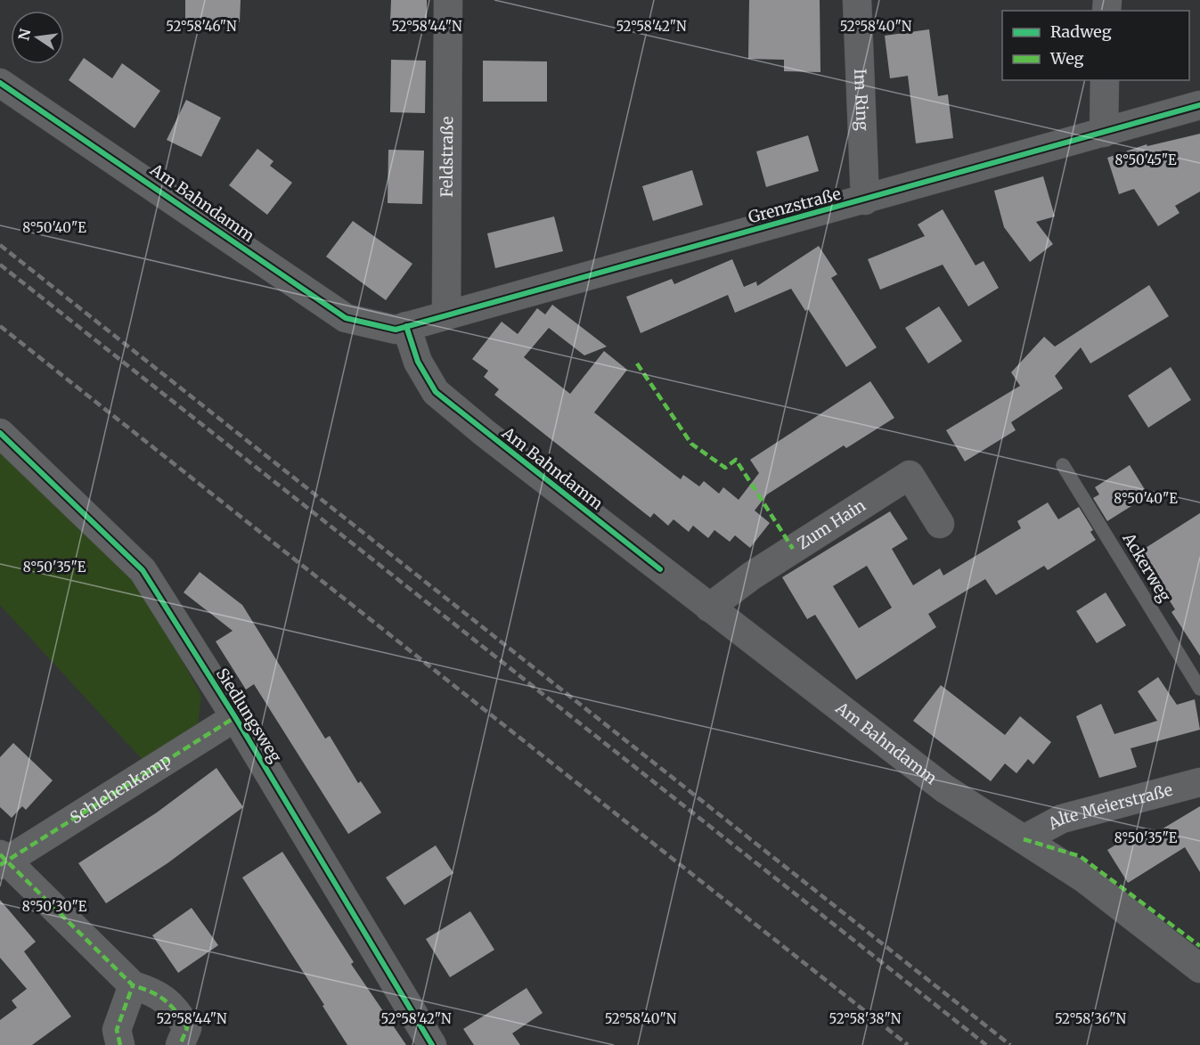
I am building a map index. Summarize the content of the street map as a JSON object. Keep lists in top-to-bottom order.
{
  "streets": {
    "street": [
      "Im Ring",
      "Feldstraße",
      "Am Bahndamm",
      "Grenzstraße",
      "Zum Hain",
      "Siedlungsweg",
      "Schlehenkamp",
      "Alte Meierstraße"
    ],
    "lane": ["Ackerweg"]
  },
  "crossings": [
    ["Im Ring", "Grenzstraße"],
    ["Feldstraße", "Grenzstraße"],
    ["Am Bahndamm", "Grenzstraße"],
    ["Am Bahndamm", "Zum Hain"],
    ["Am Bahndamm", "Alte Meierstraße"],
    ["Siedlungsweg", "Schlehenkamp"]
  ],
  "legend": ["Radweg", "Weg"],
  "north": "left",
  "coordinates": [
    "52°58'46\"N",
    "52°58'44\"N",
    "52°58'42\"N",
    "52°58'40\"N",
    "8°50'45\"E",
    "8°50'40\"E",
    "8°50'35\"E",
    "8°50'30\"E",
    "52°58'38\"N",
    "52°58'36\"N"
  ]
}
